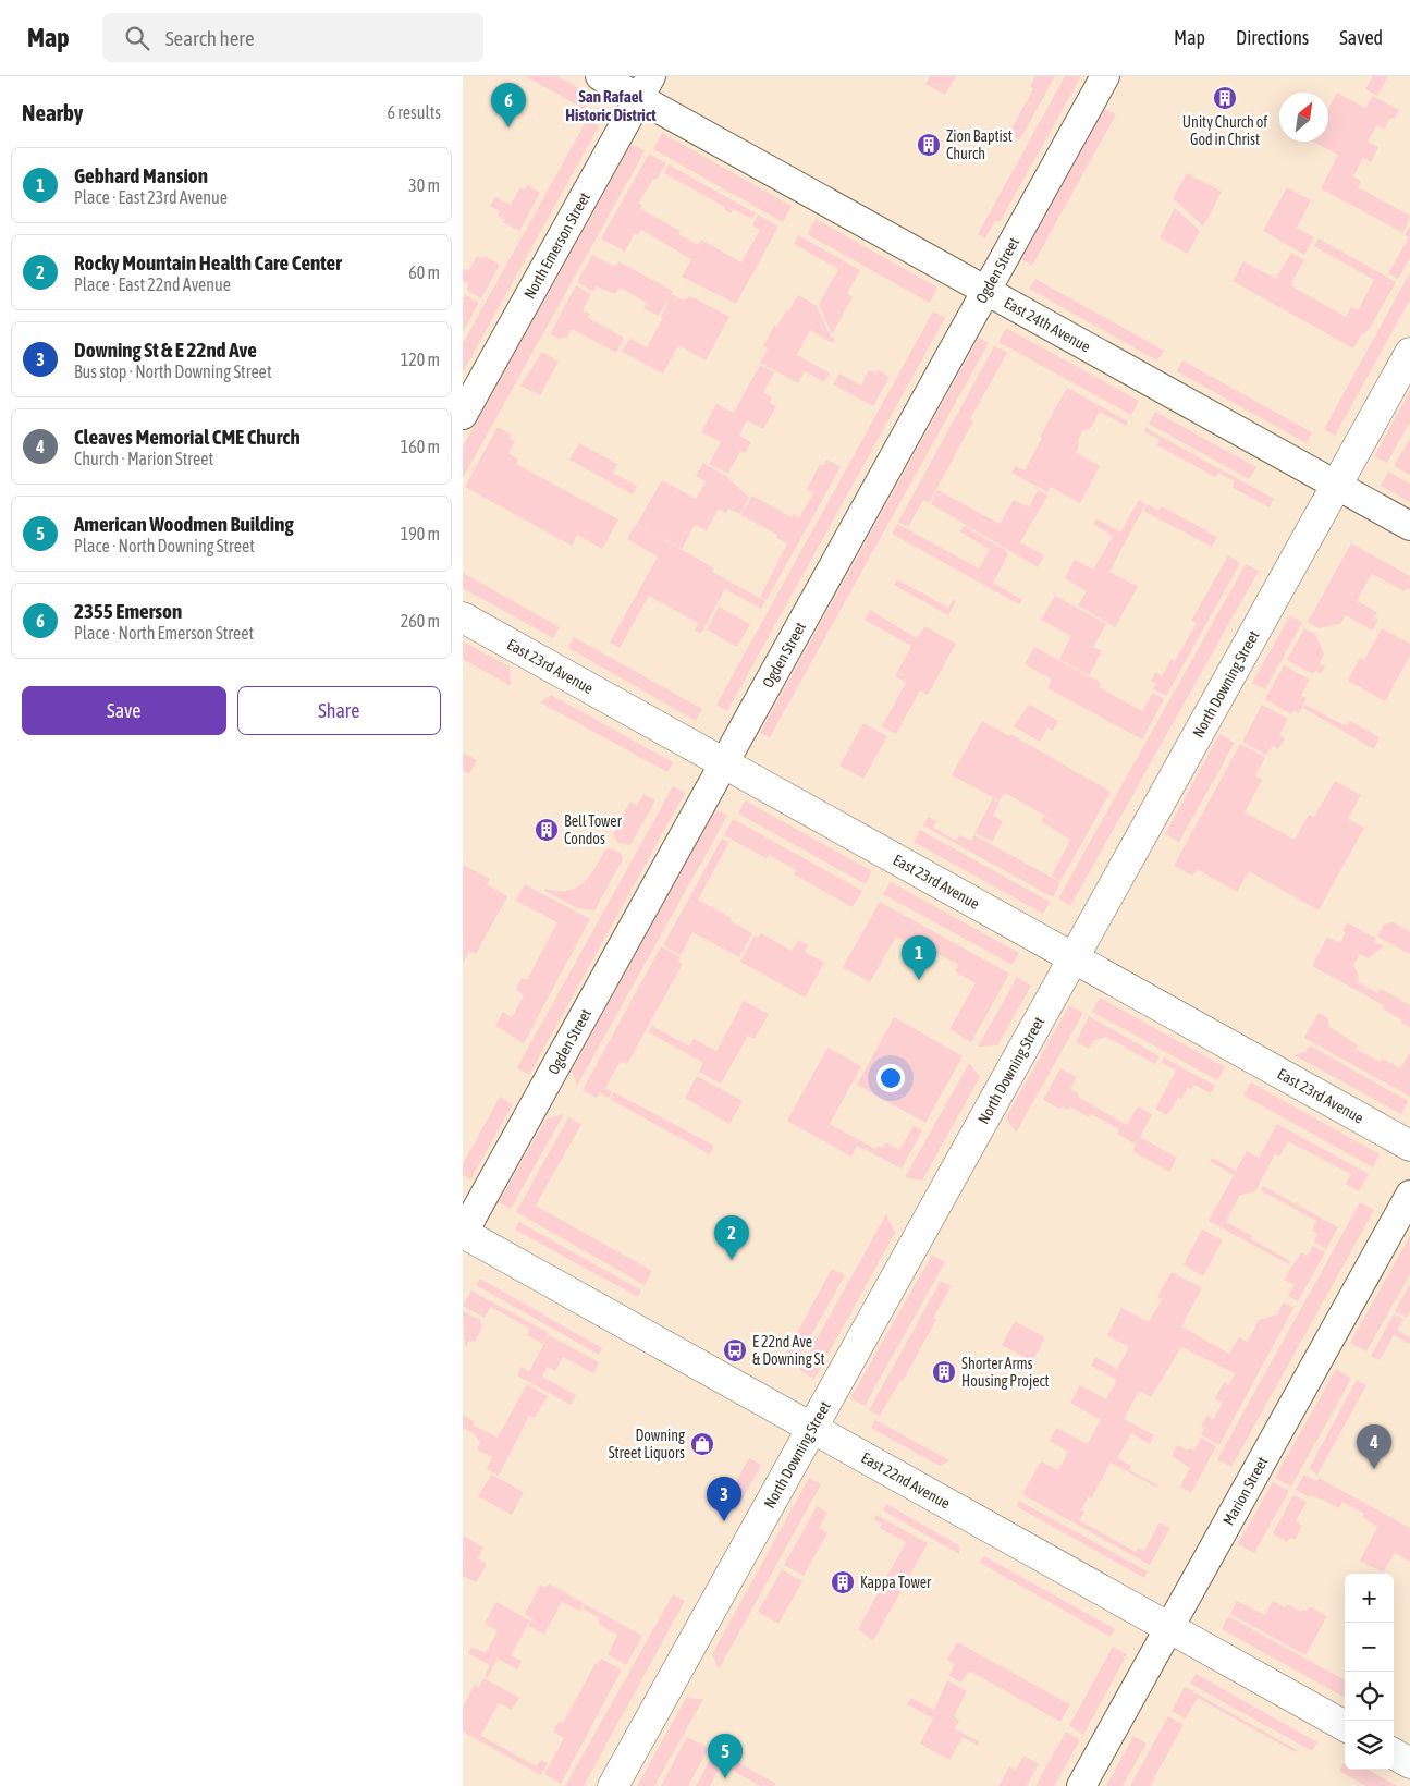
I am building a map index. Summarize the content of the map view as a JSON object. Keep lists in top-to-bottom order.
{
  "streets": {
    "street": [
      "North Emerson Street",
      "Ogden Street",
      "East 24th Avenue",
      "East 23rd Avenue",
      "North Downing Street",
      "East 22nd Avenue",
      "Marion Street"
    ]
  },
  "crossings": [
    ["North Emerson Street", "East 24th Avenue"],
    ["Ogden Street", "East 24th Avenue"],
    ["Ogden Street", "East 23rd Avenue"],
    ["Ogden Street", "East 22nd Avenue"],
    ["East 24th Avenue", "North Downing Street"],
    ["East 23rd Avenue", "North Downing Street"],
    ["North Downing Street", "East 22nd Avenue"],
    ["East 22nd Avenue", "Marion Street"]
  ],
  "districts": ["San Rafael Historic District"],
  "places": {
    "building": [
      "Unity Church of God in Christ",
      "Zion Baptist Church",
      "Bell Tower Condos",
      "Shorter Arms Housing Project",
      "Kappa Tower"
    ],
    "bus stop": ["E 22nd Ave & Downing St"],
    "shop": ["Downing Street Liquors"]
  },
  "north": "top right",
  "page": {
    "header": "Map",
    "search": "Search here",
    "nav": ["Map", "Directions", "Saved"],
    "heading": ["Nearby", "6 results"],
    "pins": [
      "6",
      "1",
      "2",
      "4",
      "3",
      "5"
    ],
    "list": [
      {
        "mark": "1",
        "name": "Gebhard Mansion",
        "note": "Place · East 23rd Avenue",
        "value": "30 m"
      },
      {
        "mark": "2",
        "name": "Rocky Mountain Health Care Center",
        "note": "Place · East 22nd Avenue",
        "value": "60 m"
      },
      {
        "mark": "3",
        "name": "Downing St & E 22nd Ave",
        "note": "Bus stop · North Downing Street",
        "value": "120 m"
      },
      {
        "mark": "4",
        "name": "Cleaves Memorial CME Church",
        "note": "Church · Marion Street",
        "value": "160 m"
      },
      {
        "mark": "5",
        "name": "American Woodmen Building",
        "note": "Place · North Downing Street",
        "value": "190 m"
      },
      {
        "mark": "6",
        "name": "2355 Emerson",
        "note": "Place · North Emerson Street",
        "value": "260 m"
      }
    ],
    "buttons": ["Save", "Share"],
    "map_buttons": ["+", "−"]
  }
}
